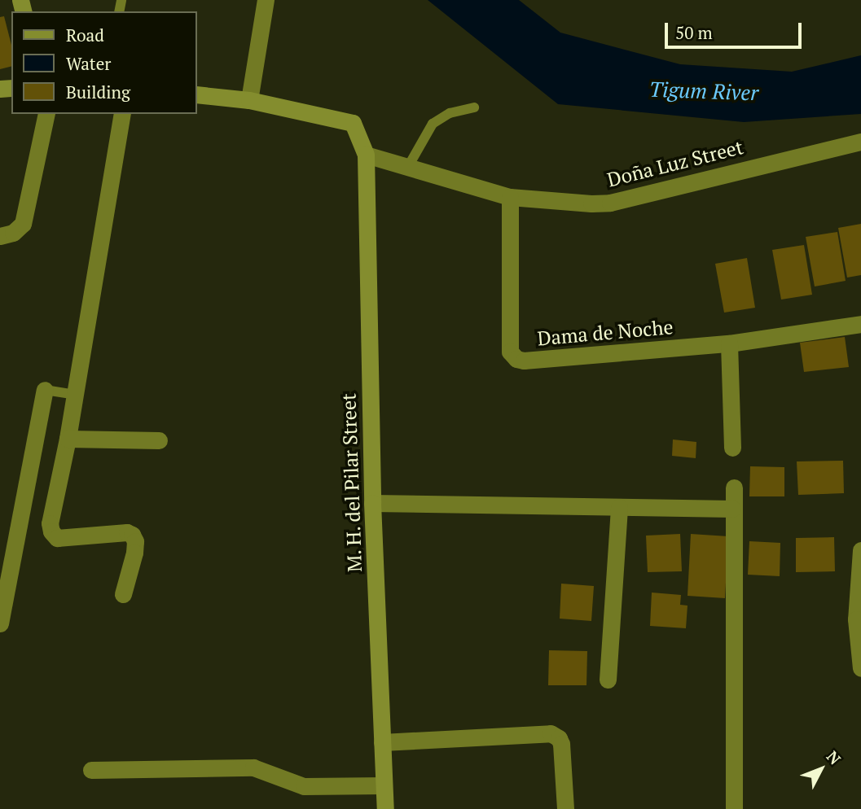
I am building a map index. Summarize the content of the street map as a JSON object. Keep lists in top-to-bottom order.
{
  "streets": {
    "street": ["Doña Luz Street", "Dama de Noche", "M. H. del Pilar Street"]
  },
  "crossings": [
    ["Doña Luz Street", "Dama de Noche"],
    ["Doña Luz Street", "M. H. del Pilar Street"]
  ],
  "water": ["Tigum River"],
  "legend": ["Road", "Water", "Building"],
  "scale_bar": "50 m",
  "north": "top right"
}
